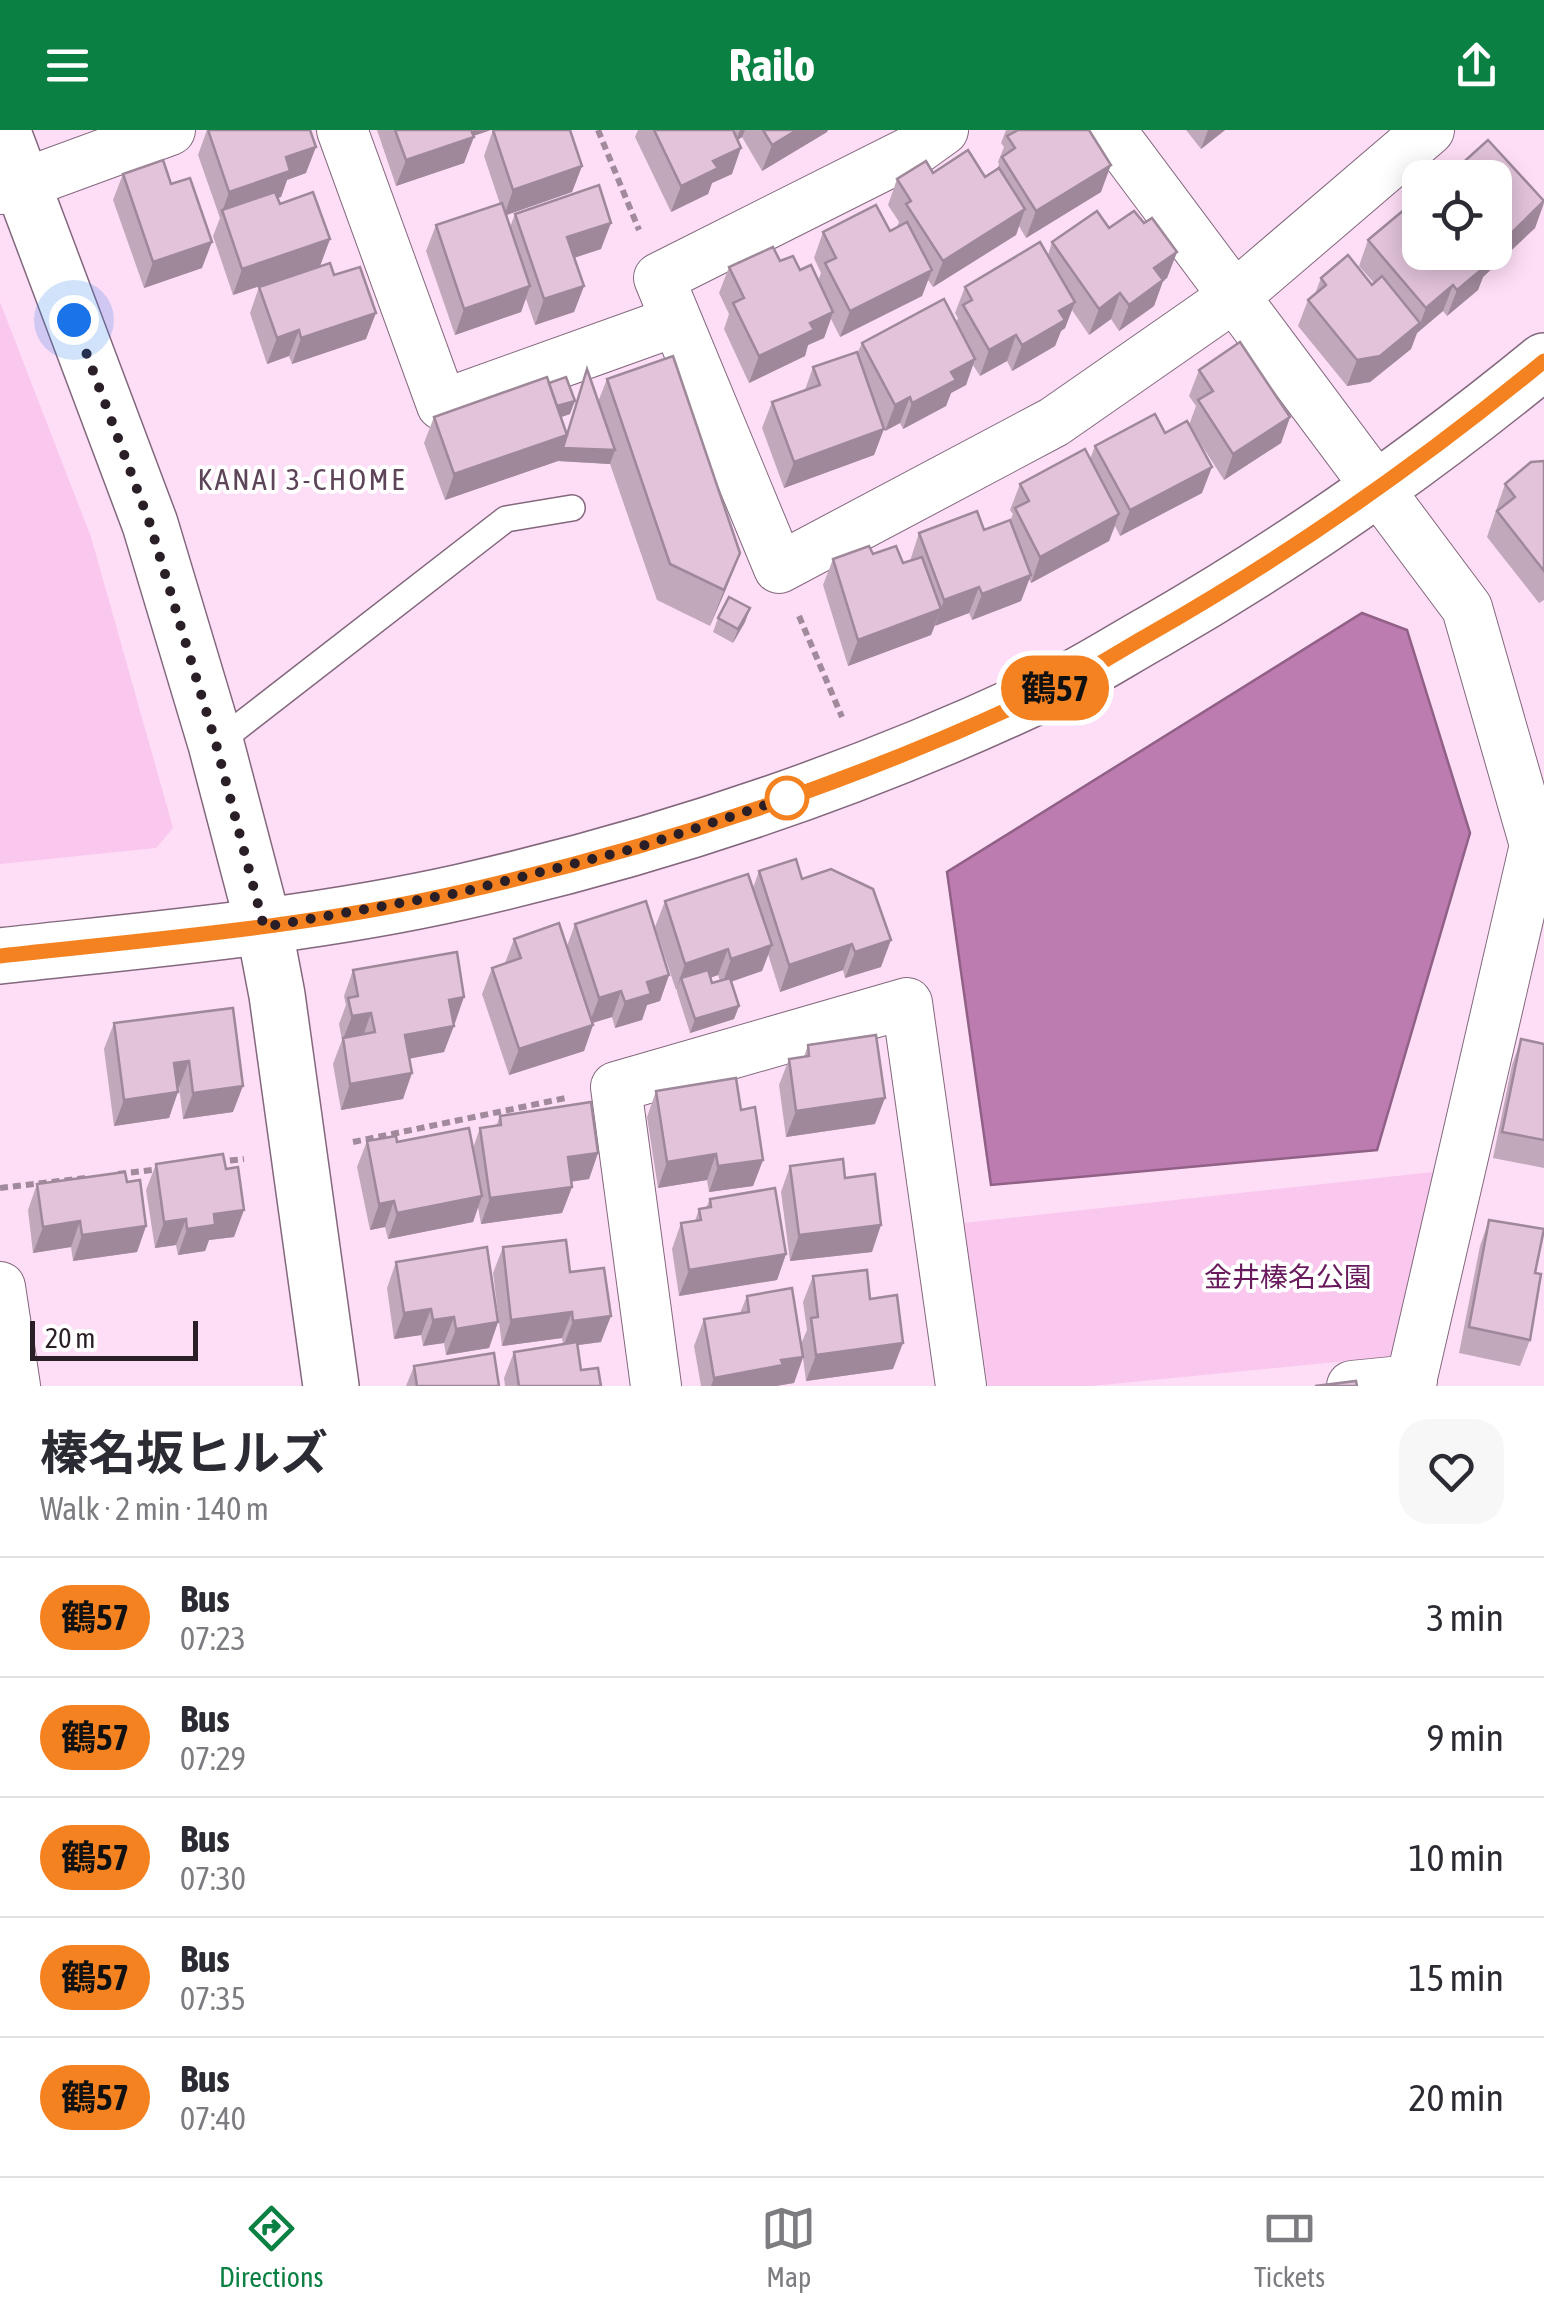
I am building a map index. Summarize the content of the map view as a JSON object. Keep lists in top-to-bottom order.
{
  "districts": ["KANAI 3-CHOME"],
  "parks": ["金井榛名公園"],
  "lines": ["bus line 鶴57"],
  "scale_bar": "20 m",
  "page": {
    "header": "Railo",
    "on_map": "鶴57",
    "scale": "20 m",
    "heading": ["榛名坂ヒルズ", "Walk · 2 min · 140 m"],
    "list": [
      {
        "mark": "鶴57",
        "name": "Bus",
        "note": "07:23",
        "value": "3 min"
      },
      {
        "mark": "鶴57",
        "name": "Bus",
        "note": "07:29",
        "value": "9 min"
      },
      {
        "mark": "鶴57",
        "name": "Bus",
        "note": "07:30",
        "value": "10 min"
      },
      {
        "mark": "鶴57",
        "name": "Bus",
        "note": "07:35",
        "value": "15 min"
      },
      {
        "mark": "鶴57",
        "name": "Bus",
        "note": "07:40",
        "value": "20 min"
      }
    ],
    "tabs": ["Directions", "Map", "Tickets"]
  }
}
